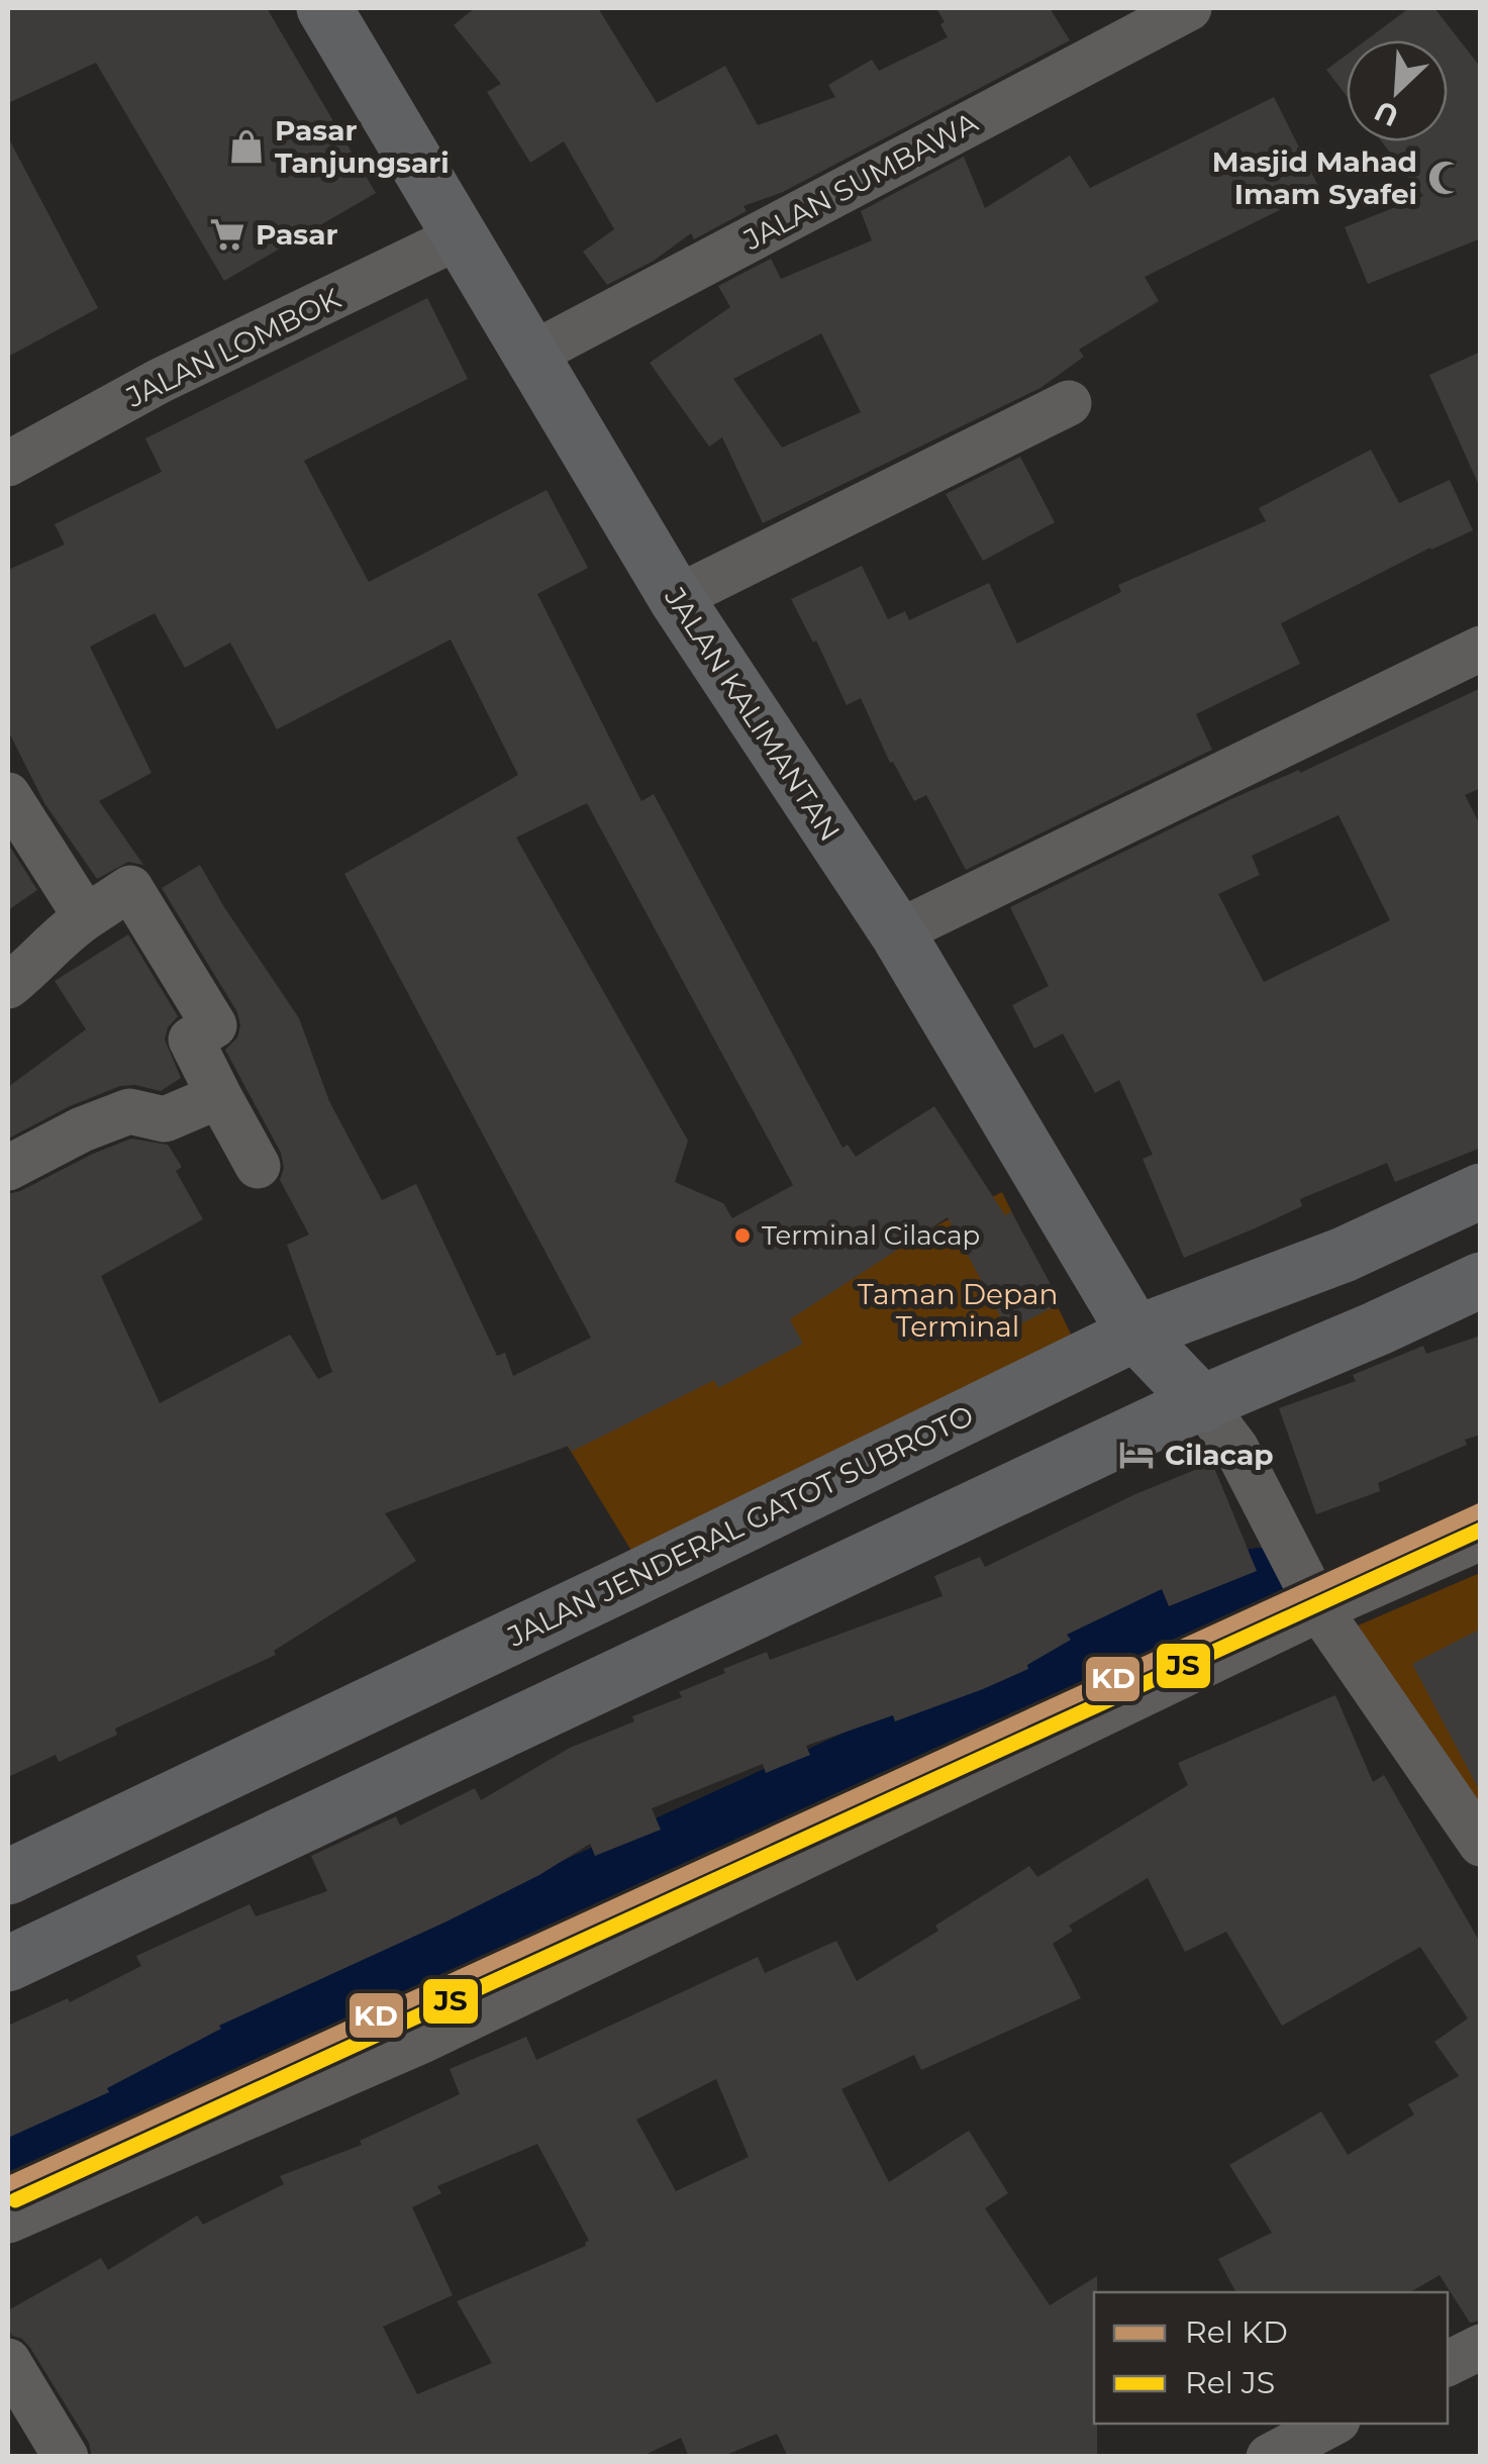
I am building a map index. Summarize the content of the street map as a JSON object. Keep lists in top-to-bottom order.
{
  "streets": {
    "main road": ["JALAN KALIMANTAN", "JALAN JENDERAL GATOT SUBROTO"],
    "street": ["JALAN SUMBAWA", "JALAN LOMBOK"]
  },
  "crossings": [
    ["JALAN SUMBAWA", "JALAN KALIMANTAN"],
    ["JALAN LOMBOK", "JALAN KALIMANTAN"],
    ["JALAN KALIMANTAN", "JALAN JENDERAL GATOT SUBROTO"]
  ],
  "parks": ["Taman Depan Terminal"],
  "places": {
    "shop": ["Pasar Tanjungsari"],
    "mosque": ["Masjid Mahad Imam Syafei"],
    "supermarket": ["Pasar"],
    "other": ["Terminal Cilacap"],
    "hotel": ["Cilacap"]
  },
  "lines": ["rail line KD", "rail line JS"],
  "legend": ["Rel KD", "Rel JS"],
  "north": "bottom left"
}
